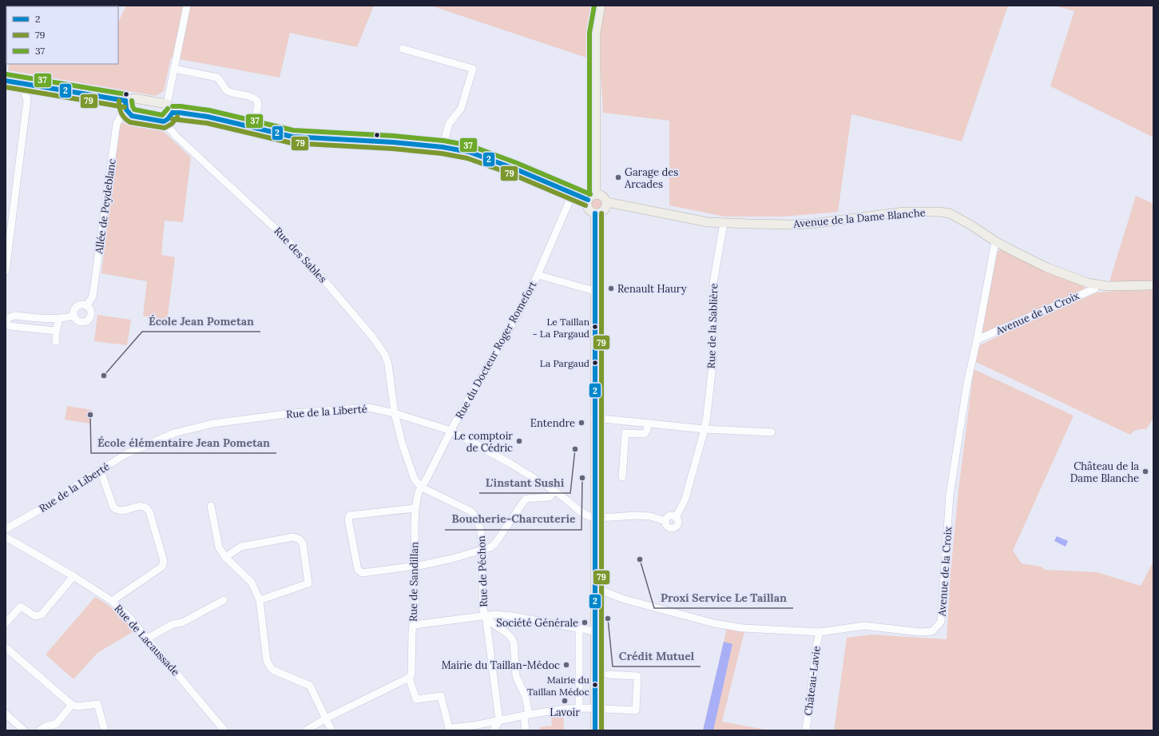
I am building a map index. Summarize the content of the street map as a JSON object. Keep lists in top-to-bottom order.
{
  "streets": {
    "main road": ["Avenue de la Dame Blanche"],
    "street": [
      "Allée de Peydeblanc",
      "Rue des Sables",
      "Avenue de la Croix",
      "Rue de la Sablière",
      "Rue du Docteur Roger Romefort",
      "Rue de la Liberté",
      "Rue de Péchon",
      "Rue de Sandillan",
      "Rue de Lacaussade",
      "Château-Lavie"
    ]
  },
  "crossings": [
    ["Avenue de la Dame Blanche", "Avenue de la Croix"],
    ["Avenue de la Dame Blanche", "Rue de la Sablière"],
    ["Rue des Sables", "Rue de la Liberté"],
    ["Rue des Sables", "Rue de Péchon"],
    ["Avenue de la Croix", "Château-Lavie"],
    ["Rue de la Sablière", "Rue de la Liberté"],
    ["Rue du Docteur Roger Romefort", "Rue de la Liberté"],
    ["Rue du Docteur Roger Romefort", "Rue de Péchon"],
    ["Rue du Docteur Roger Romefort", "Rue de Sandillan"],
    ["Rue de la Liberté", "Rue de Péchon"],
    ["Rue de Péchon", "Rue de Sandillan"]
  ],
  "places": [
    "Garage des Arcades",
    "Renault Haury",
    "Le Taillan - La Pargaud",
    "La Pargaud",
    "École Jean Pometan",
    "École élémentaire Jean Pometan",
    "Entendre",
    "Le comptoir de Cédric",
    "L'instant Sushi",
    "Château de la Dame Blanche",
    "Boucherie-Charcuterie",
    "Proxi Service Le Taillan",
    "Crédit Mutuel",
    "Société Générale",
    "Mairie du Taillan-Médoc",
    "Mairie du Taillan Médoc",
    "Lavoir"
  ],
  "lines": ["transit line 37", "transit line 2", "transit line 79"],
  "legend": ["2", "79", "37"]
}
